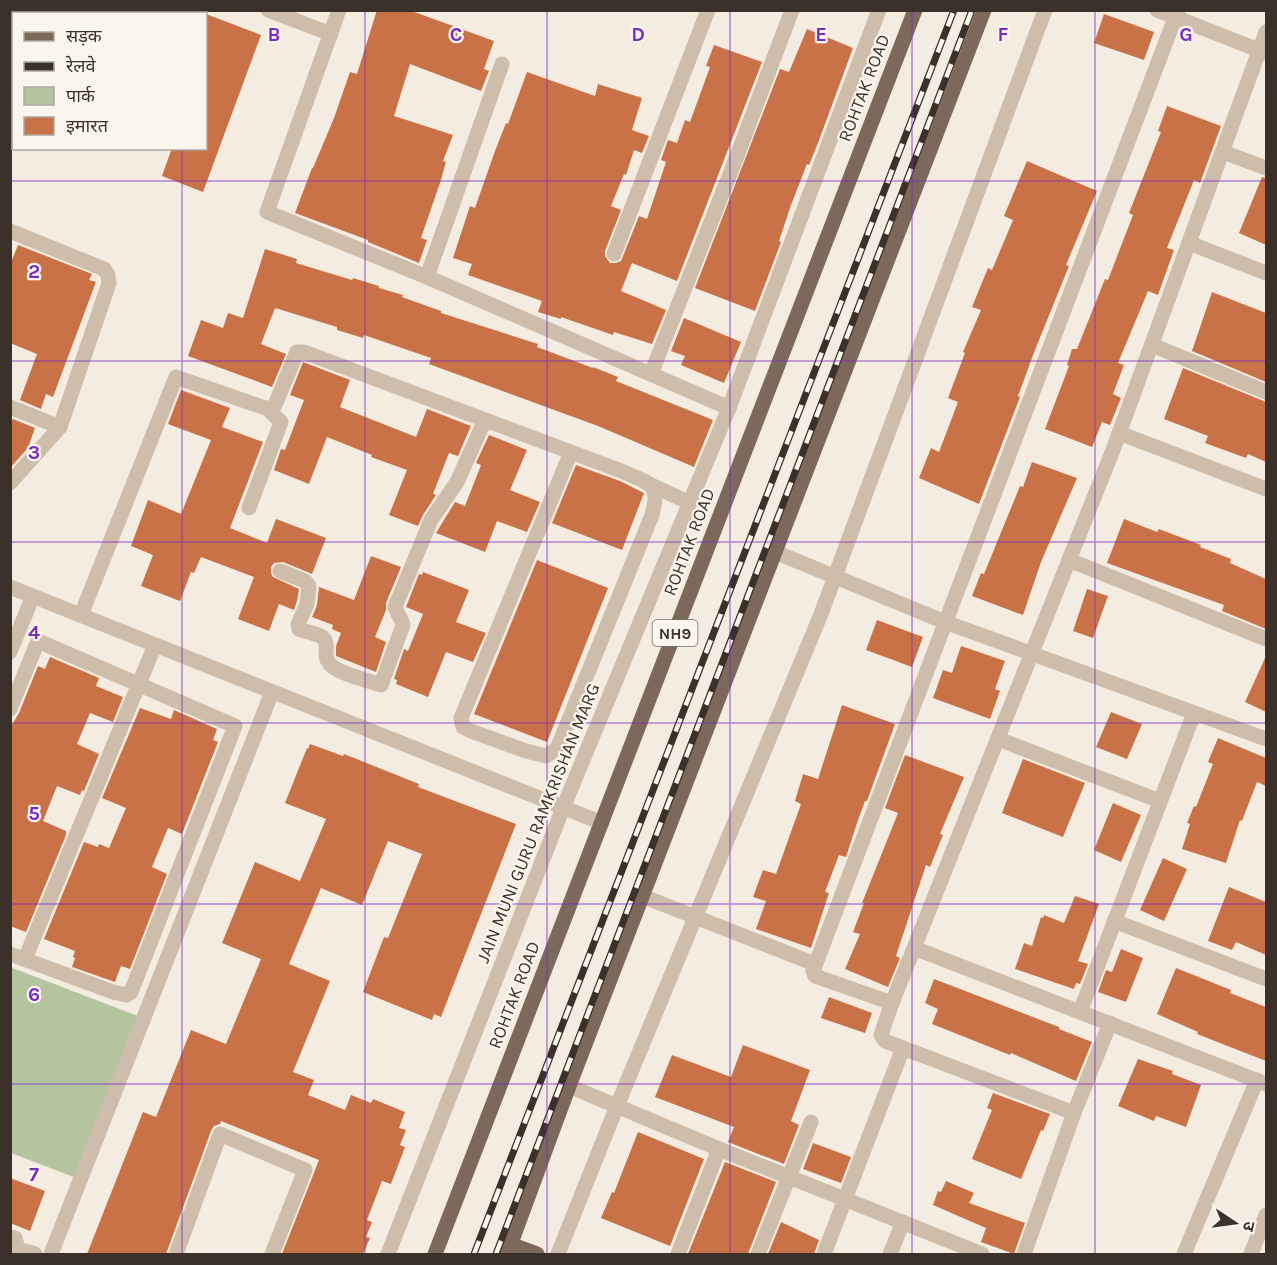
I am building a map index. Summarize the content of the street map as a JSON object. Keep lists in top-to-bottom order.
{
  "streets": {
    "main road": ["ROHTAK ROAD", "NH9"],
    "street": ["JAIN MUNI GURU RAMKRISHAN MARG"]
  },
  "legend": [
    "सड़क",
    "रेलवे",
    "पार्क",
    "इमारत"
  ],
  "north": "right",
  "grid": {
    "columns": [
      "B",
      "C",
      "D",
      "E",
      "F",
      "G"
    ],
    "rows": [
      "2",
      "3",
      "4",
      "5",
      "6",
      "7"
    ]
  }
}
